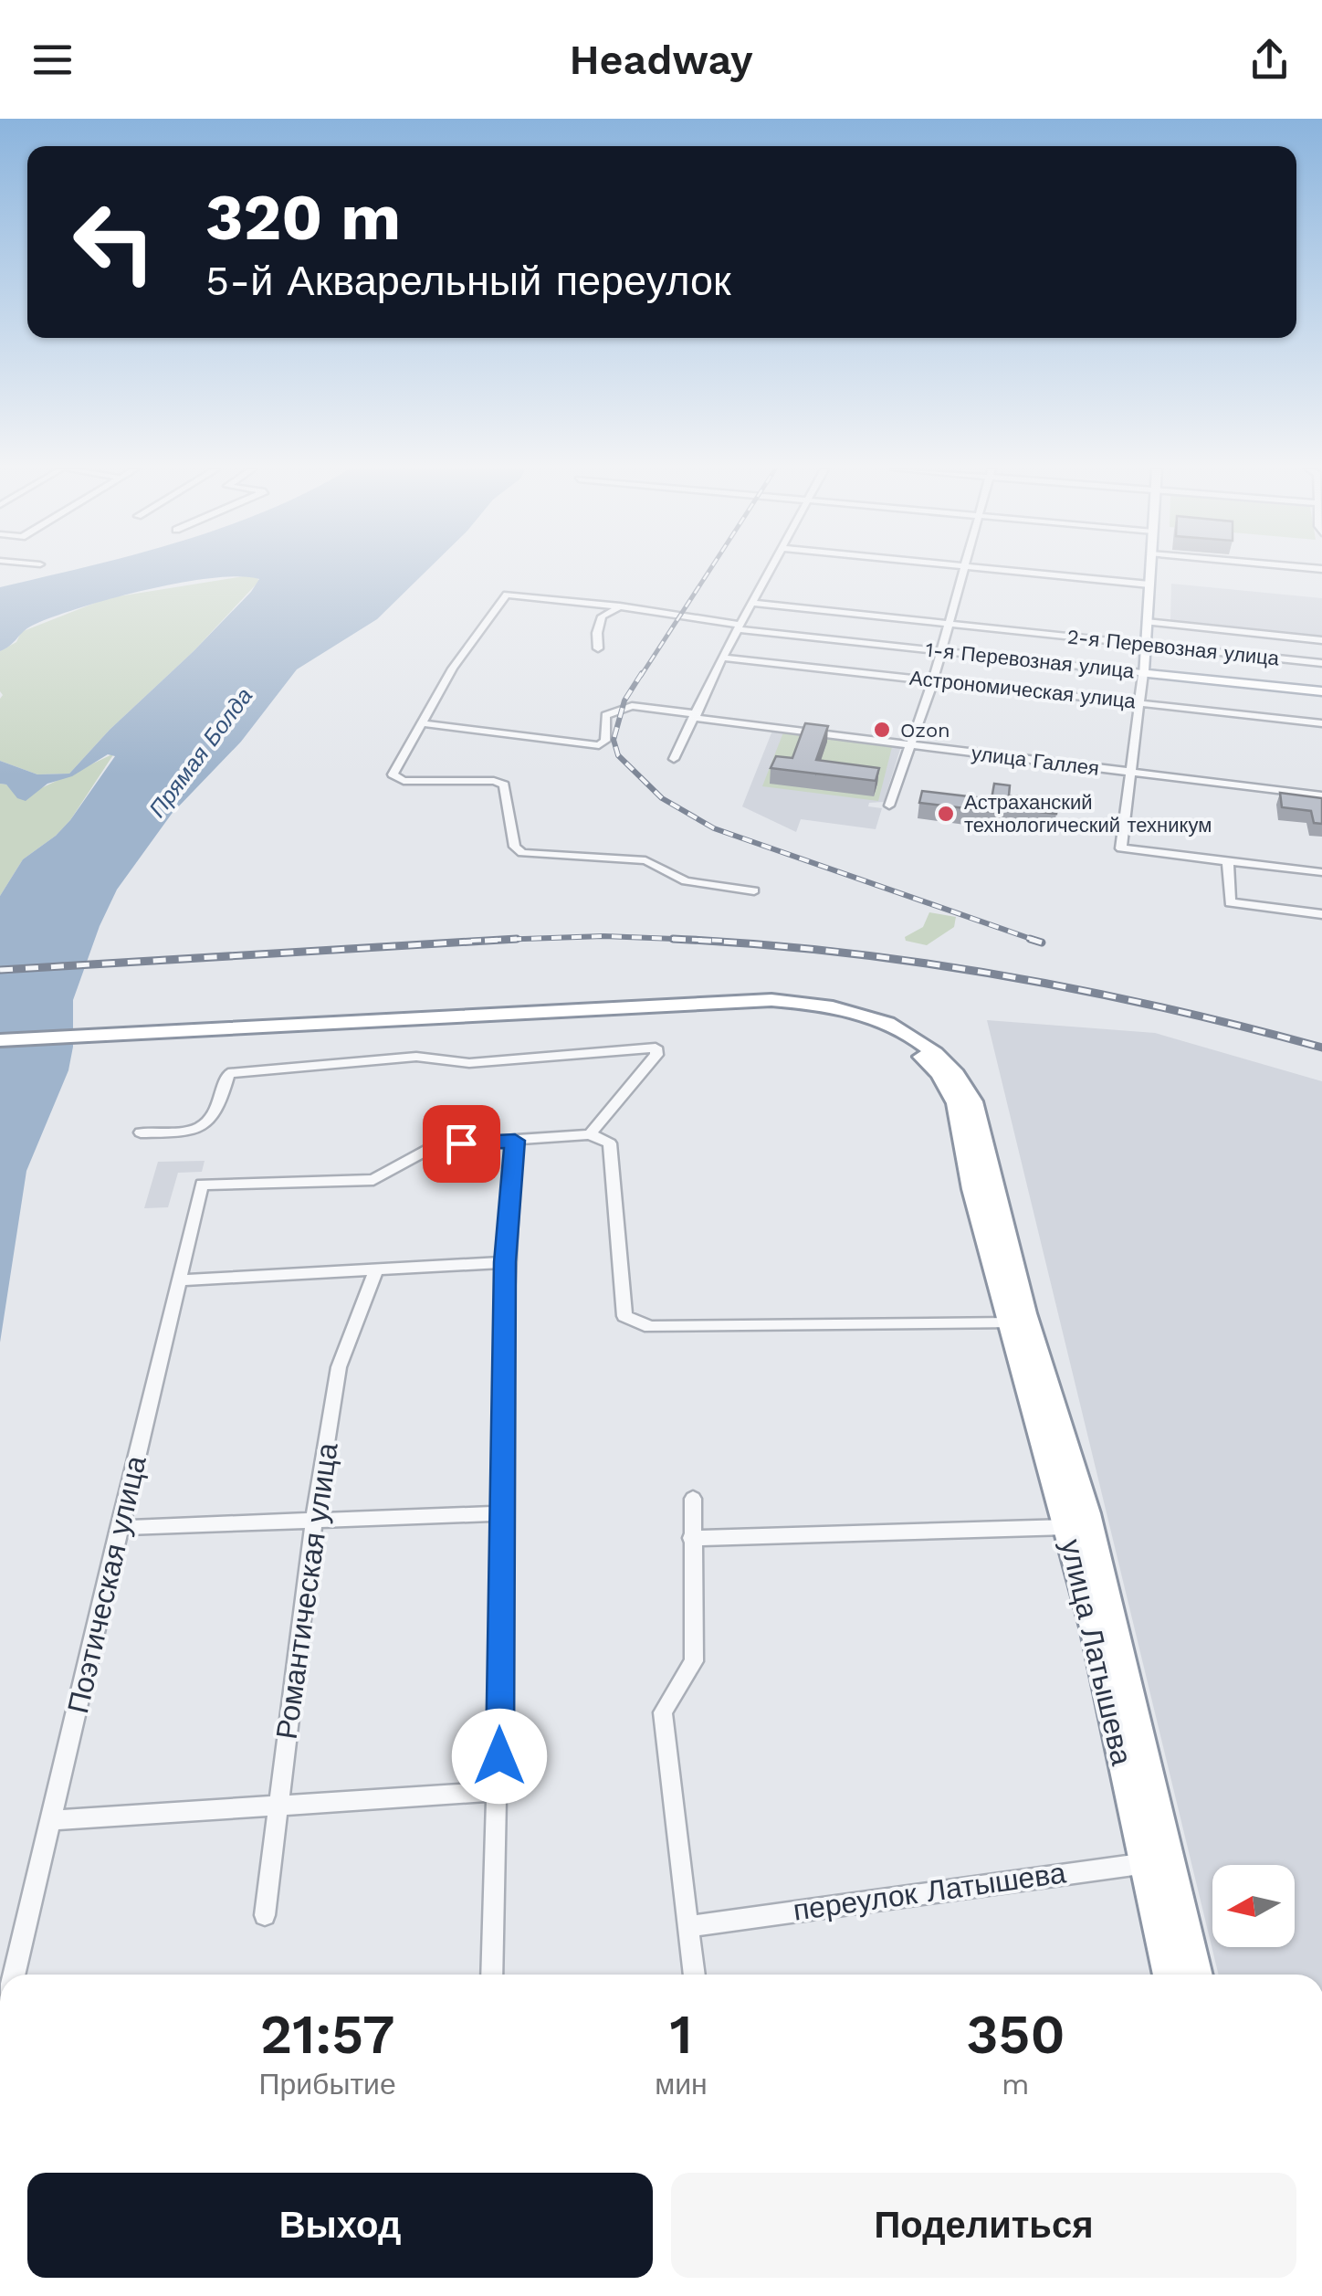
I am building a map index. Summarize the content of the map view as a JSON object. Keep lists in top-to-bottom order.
{
  "streets": {
    "highway": ["улица Латышева"],
    "main road": ["1-я Перевозная улица"],
    "street": [
      "2-я Перевозная улица",
      "Астрономическая улица",
      "улица Галлея",
      "Поэтическая улица",
      "Романтическая улица",
      "переулок Латышева"
    ]
  },
  "crossings": [
    ["1-я Перевозная улица", "улица Галлея"],
    ["улица Латышева", "переулок Латышева"]
  ],
  "water": ["Прямая Болда"],
  "places": ["Ozon", "Астраханский технологический техникум"],
  "north": "left",
  "page": {
    "header": "Headway",
    "turn": ["320 m", "5-й Акварельный переулок"],
    "eta": [
      "21:57",
      "Прибытие",
      "1",
      "мин",
      "350",
      "m"
    ],
    "buttons": ["Выход", "Поделиться"]
  }
}
